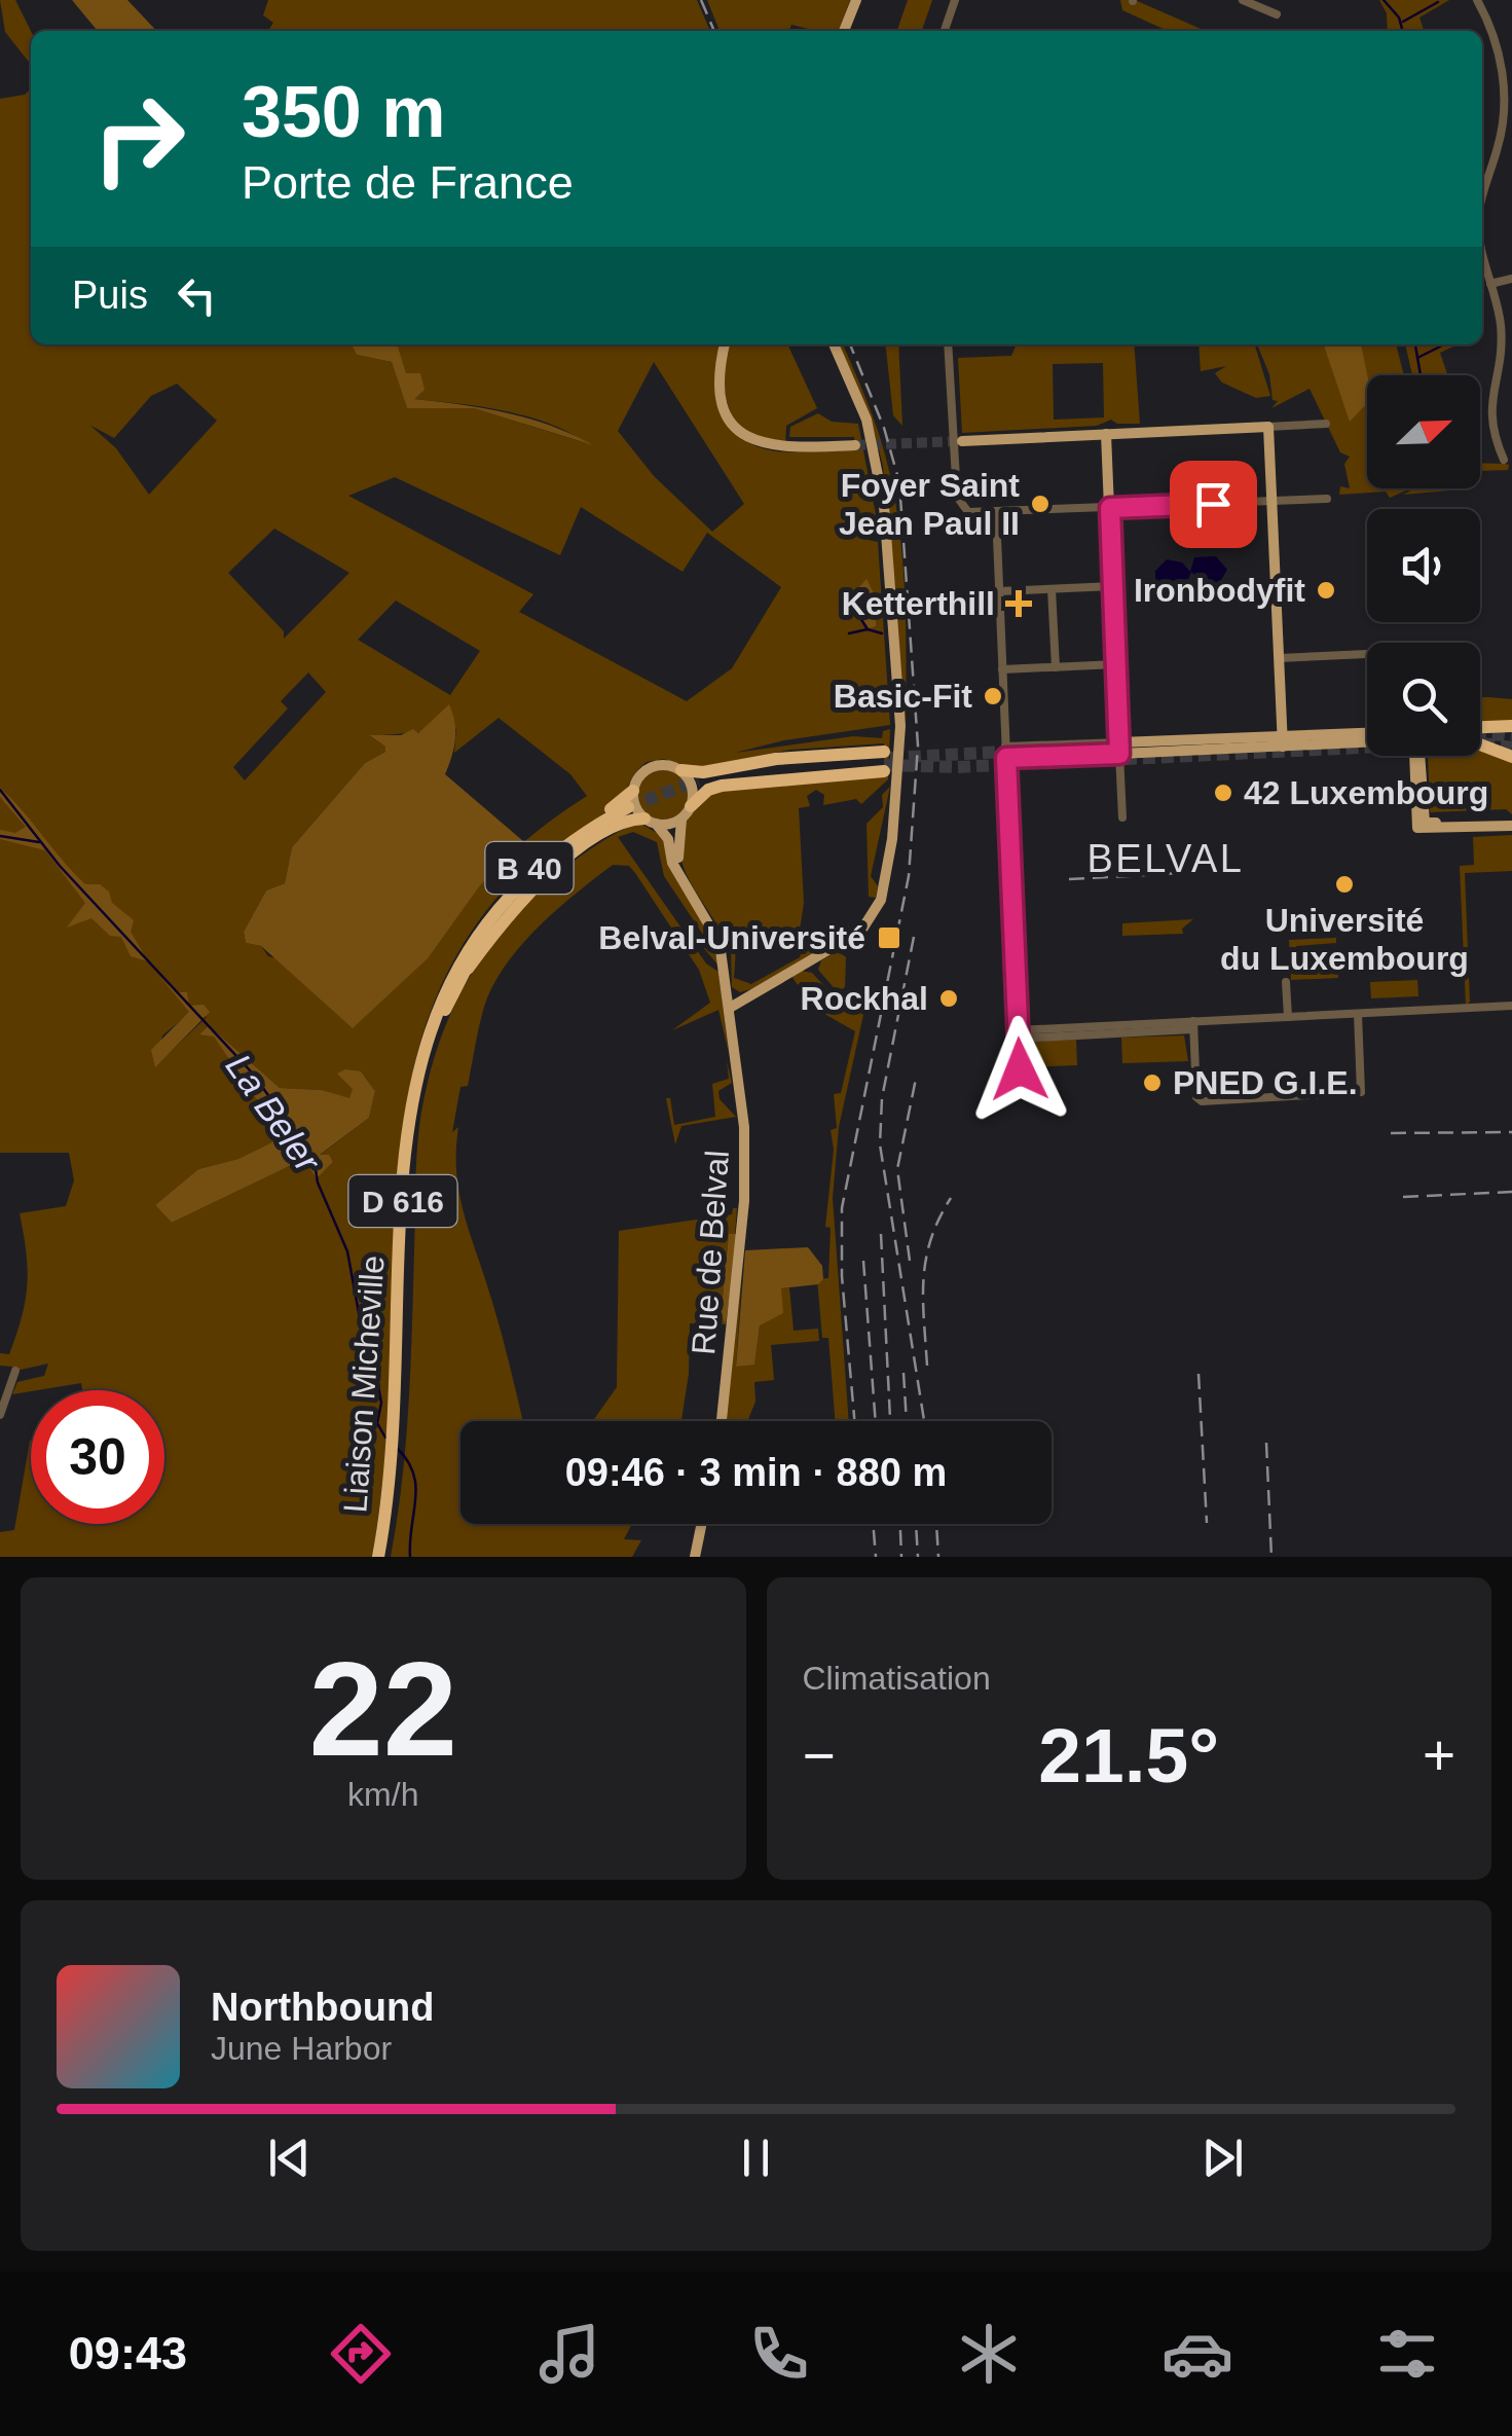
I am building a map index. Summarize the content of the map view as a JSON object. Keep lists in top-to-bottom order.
{
  "streets": {
    "highway": ["B 40", "D 616", "Liaison Micheville"],
    "main road": ["Rue de Belval"]
  },
  "crossings": [
    ["B 40", "Rue de Belval"],
    ["B 40", "Liaison Micheville"]
  ],
  "districts": ["BELVAL"],
  "water": ["La Beler"],
  "places": {
    "other": [
      "Foyer Saint Jean Paul II",
      "Ironbodyfit",
      "Basic-Fit",
      "42 Luxembourg",
      "Université du Luxembourg",
      "Rockhal",
      "PNED G.I.E."
    ],
    "health": ["Ketterthill"],
    "transit": ["Belval-Université"]
  },
  "north": "top right",
  "page": {
    "turn": ["350 m", "Porte de France"],
    "then": "Puis",
    "limit": "30",
    "trip": "09:46 · 3 min · 880 m",
    "tile": [
      ["22", "km/h"],
      "Climatisation"
    ],
    "heat": ["−", "21.5°", "+"],
    "song": ["Northbound", "June Harbor"],
    "tabs": "09:43"
  }
}
